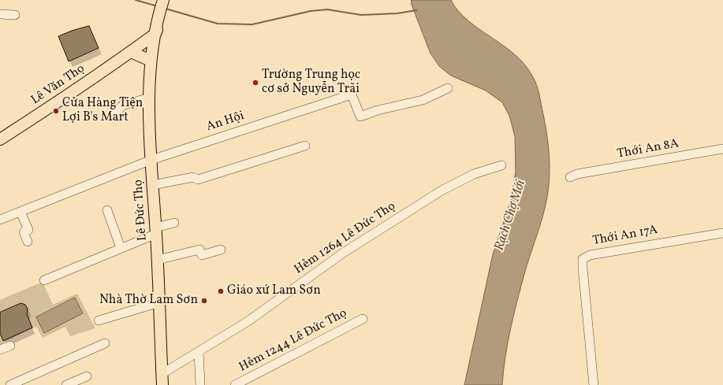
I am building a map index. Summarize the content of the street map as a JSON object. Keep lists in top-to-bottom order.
{
  "streets": {
    "main road": ["Lê Văn Thọ", "Lê Đức Thọ"],
    "street": [
      "An Hội",
      "Thới An 8A",
      "Thới An 17A",
      "Hẻm 1264 Lê Đức Thọ",
      "Hẻm 1244 Lê Đức Thọ"
    ]
  },
  "crossings": [
    ["Lê Văn Thọ", "Lê Đức Thọ"],
    ["An Hội", "Lê Đức Thọ"],
    ["Lê Đức Thọ", "Hẻm 1264 Lê Đức Thọ"]
  ],
  "water": ["Rạch Chợ Mới"],
  "places": [
    "Trường Trung học cơ sở Nguyễn Trãi",
    "Cửa Hàng Tiện Lợi B's Mart",
    "Giáo xứ Lam Sơn",
    "Nhà Thờ Lam Sơn"
  ]
}
